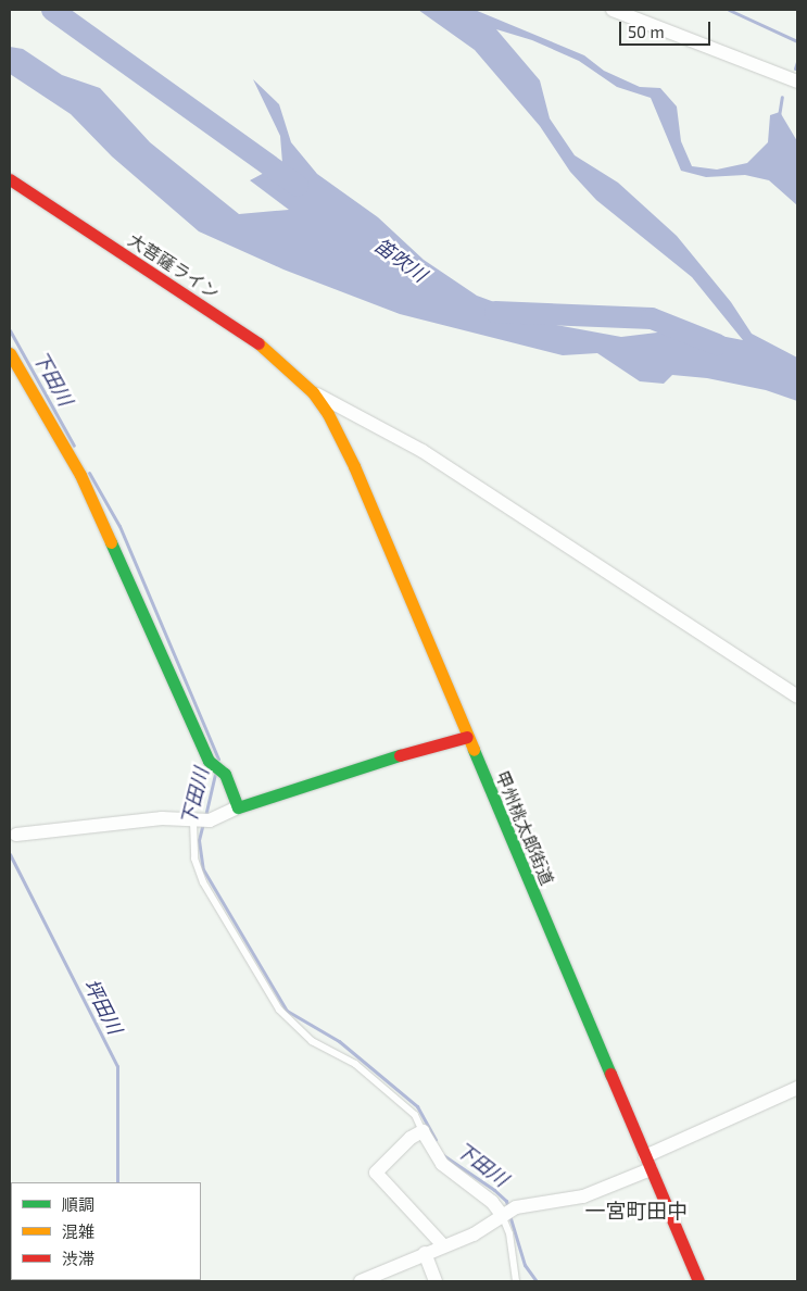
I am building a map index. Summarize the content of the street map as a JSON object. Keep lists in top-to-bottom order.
{
  "streets": {
    "main road": ["大菩薩ライン", "甲州桃太郎街道"]
  },
  "crossings": [
    ["大菩薩ライン", "甲州桃太郎街道"]
  ],
  "districts": ["一宮町田中"],
  "water": ["笛吹川", "下田川", "坪田川"],
  "legend": ["順調", "混雑", "渋滞"],
  "scale_bar": "50 m"
}
